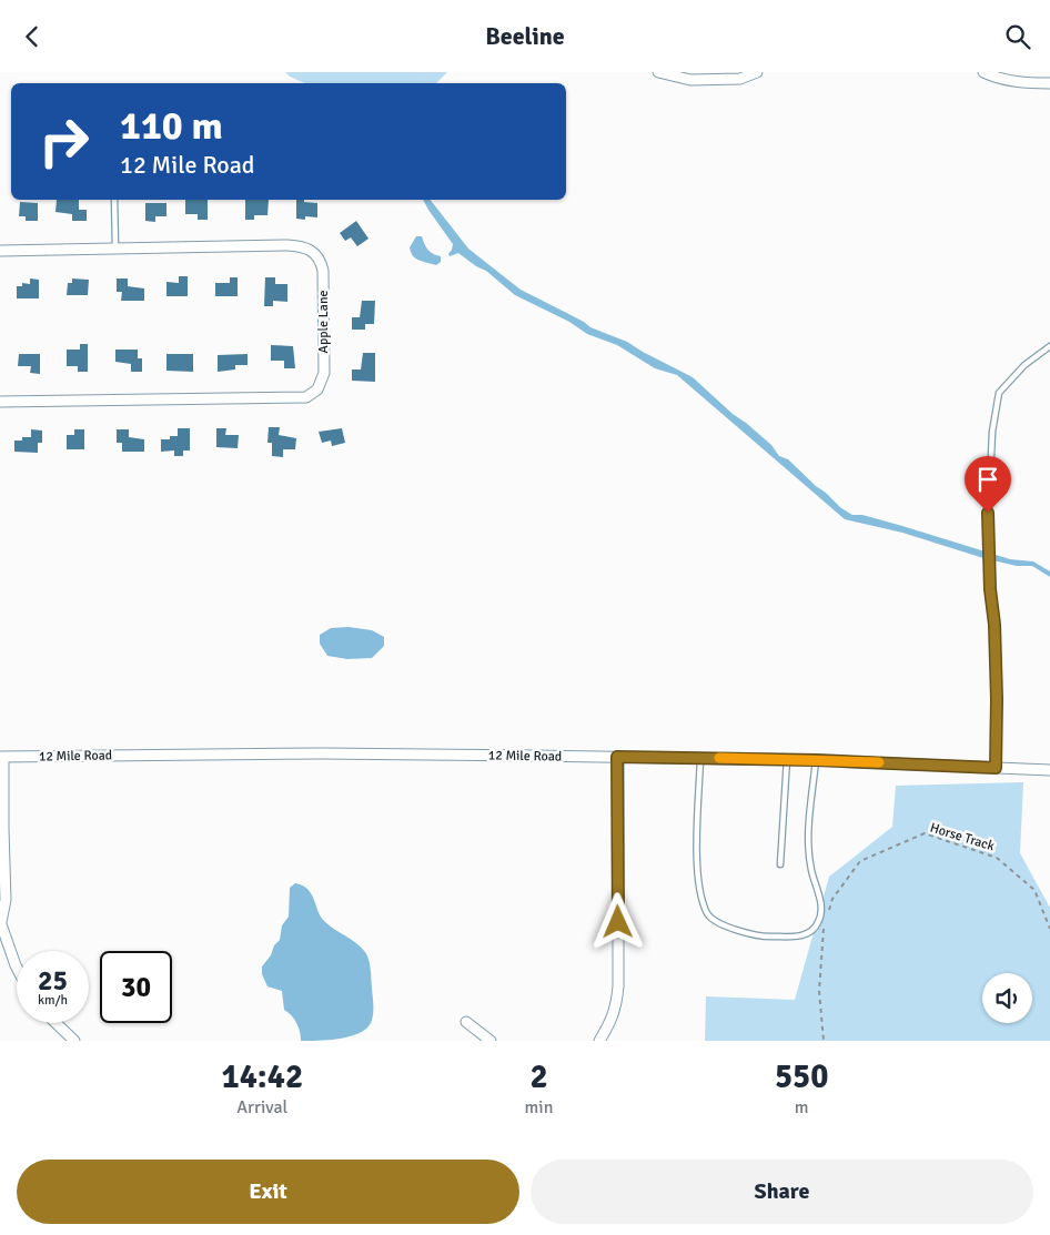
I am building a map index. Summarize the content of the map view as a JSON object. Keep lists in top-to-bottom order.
{
  "streets": {
    "street": ["Apple Lane", "12 Mile Road"],
    "path": ["Horse Track"]
  },
  "page": {
    "header": "Beeline",
    "turn": ["110 m", "12 Mile Road"],
    "speed": "25 km/h",
    "limit": "30",
    "eta": [
      "14:42",
      "Arrival",
      "2",
      "min",
      "550",
      "m"
    ],
    "buttons": ["Exit", "Share"]
  }
}
